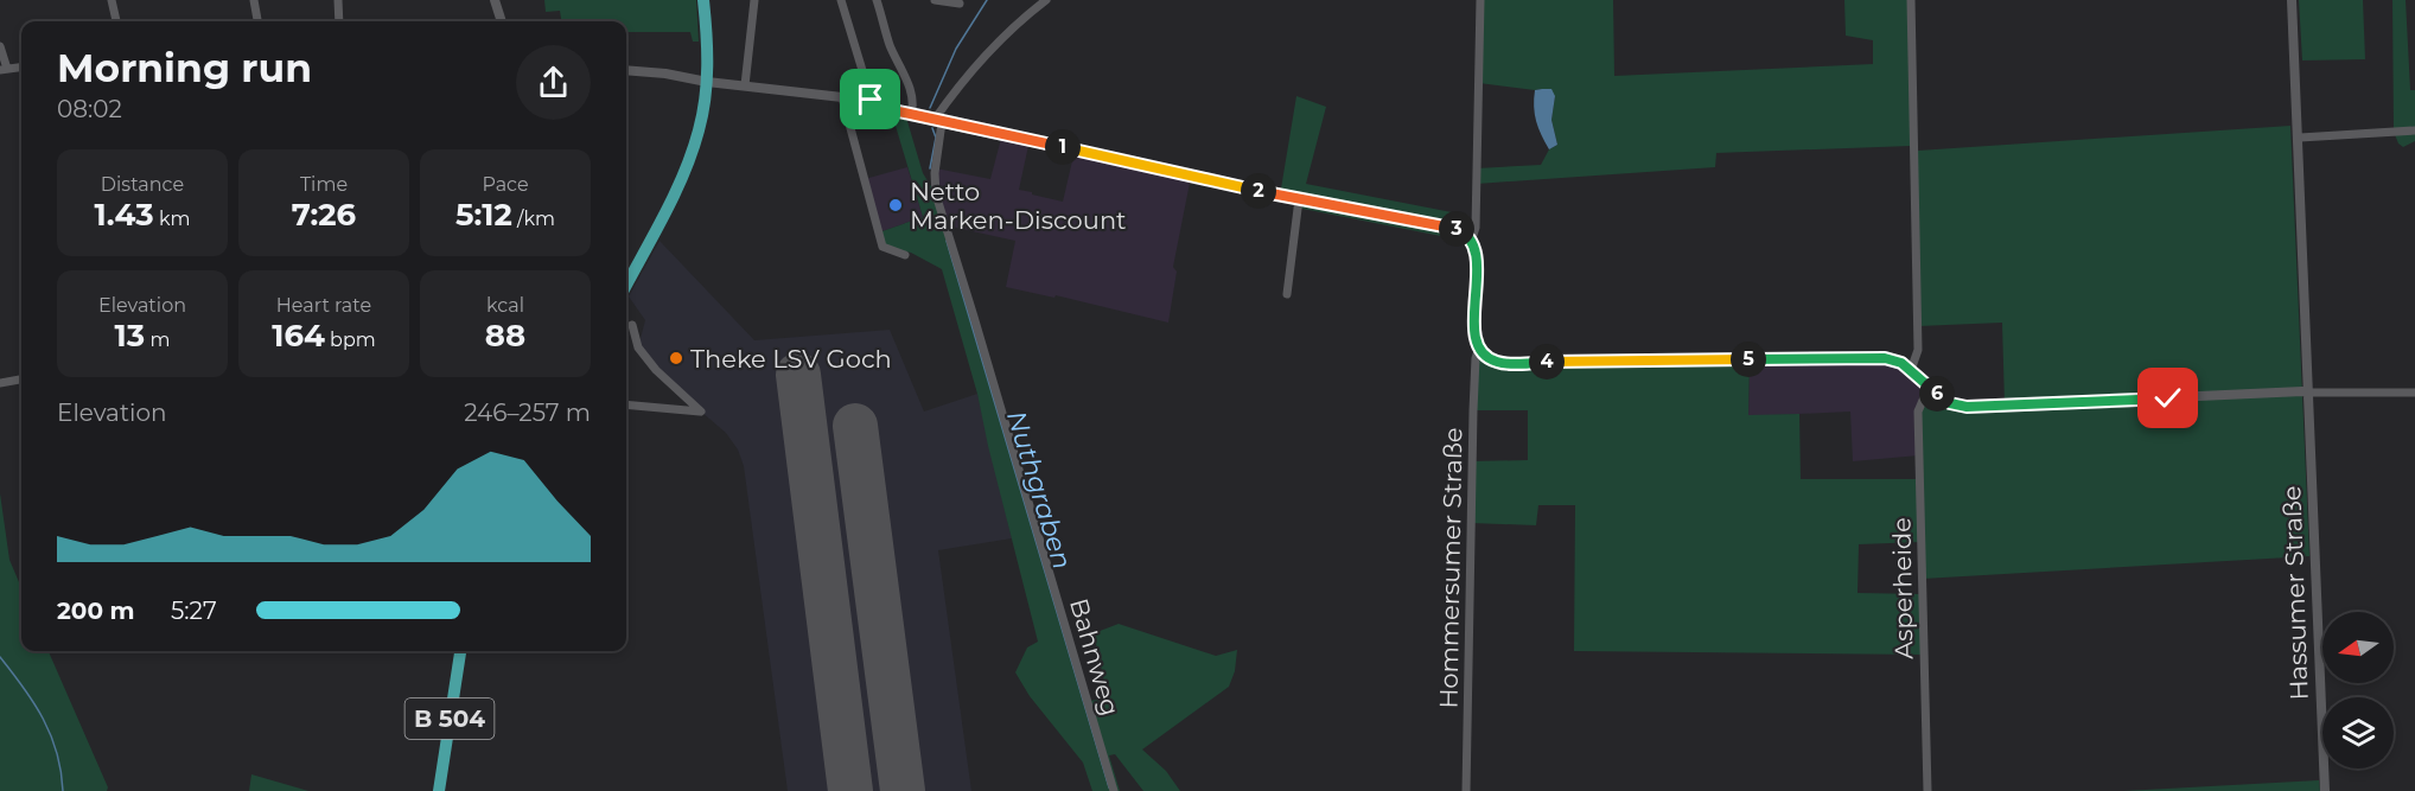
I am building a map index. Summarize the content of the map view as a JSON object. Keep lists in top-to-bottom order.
{
  "streets": {
    "main road": ["B 504"],
    "street": [
      "Hommersumer Straße",
      "Asperheide",
      "Hassumer Straße",
      "Bahnweg"
    ]
  },
  "water": ["Nuthgraben"],
  "places": ["Netto Marken-Discount", "Theke LSV Goch"],
  "north": "left",
  "page": {
    "heading": ["Morning run", "08:02"],
    "pins": [
      "1",
      "2",
      "3",
      "5",
      "4",
      "6"
    ],
    "stats": [
      ["Distance", "1.43 km"],
      ["Time", "7:26"],
      ["Pace", "5:12 /km"],
      ["Elevation", "13 m"],
      ["Heart rate", "164 bpm"],
      ["kcal", "88"]
    ],
    "chart": ["Elevation", "246–257 m"],
    "list": [
      {
        "name": "200 m",
        "note": "5:27"
      }
    ]
  }
}
